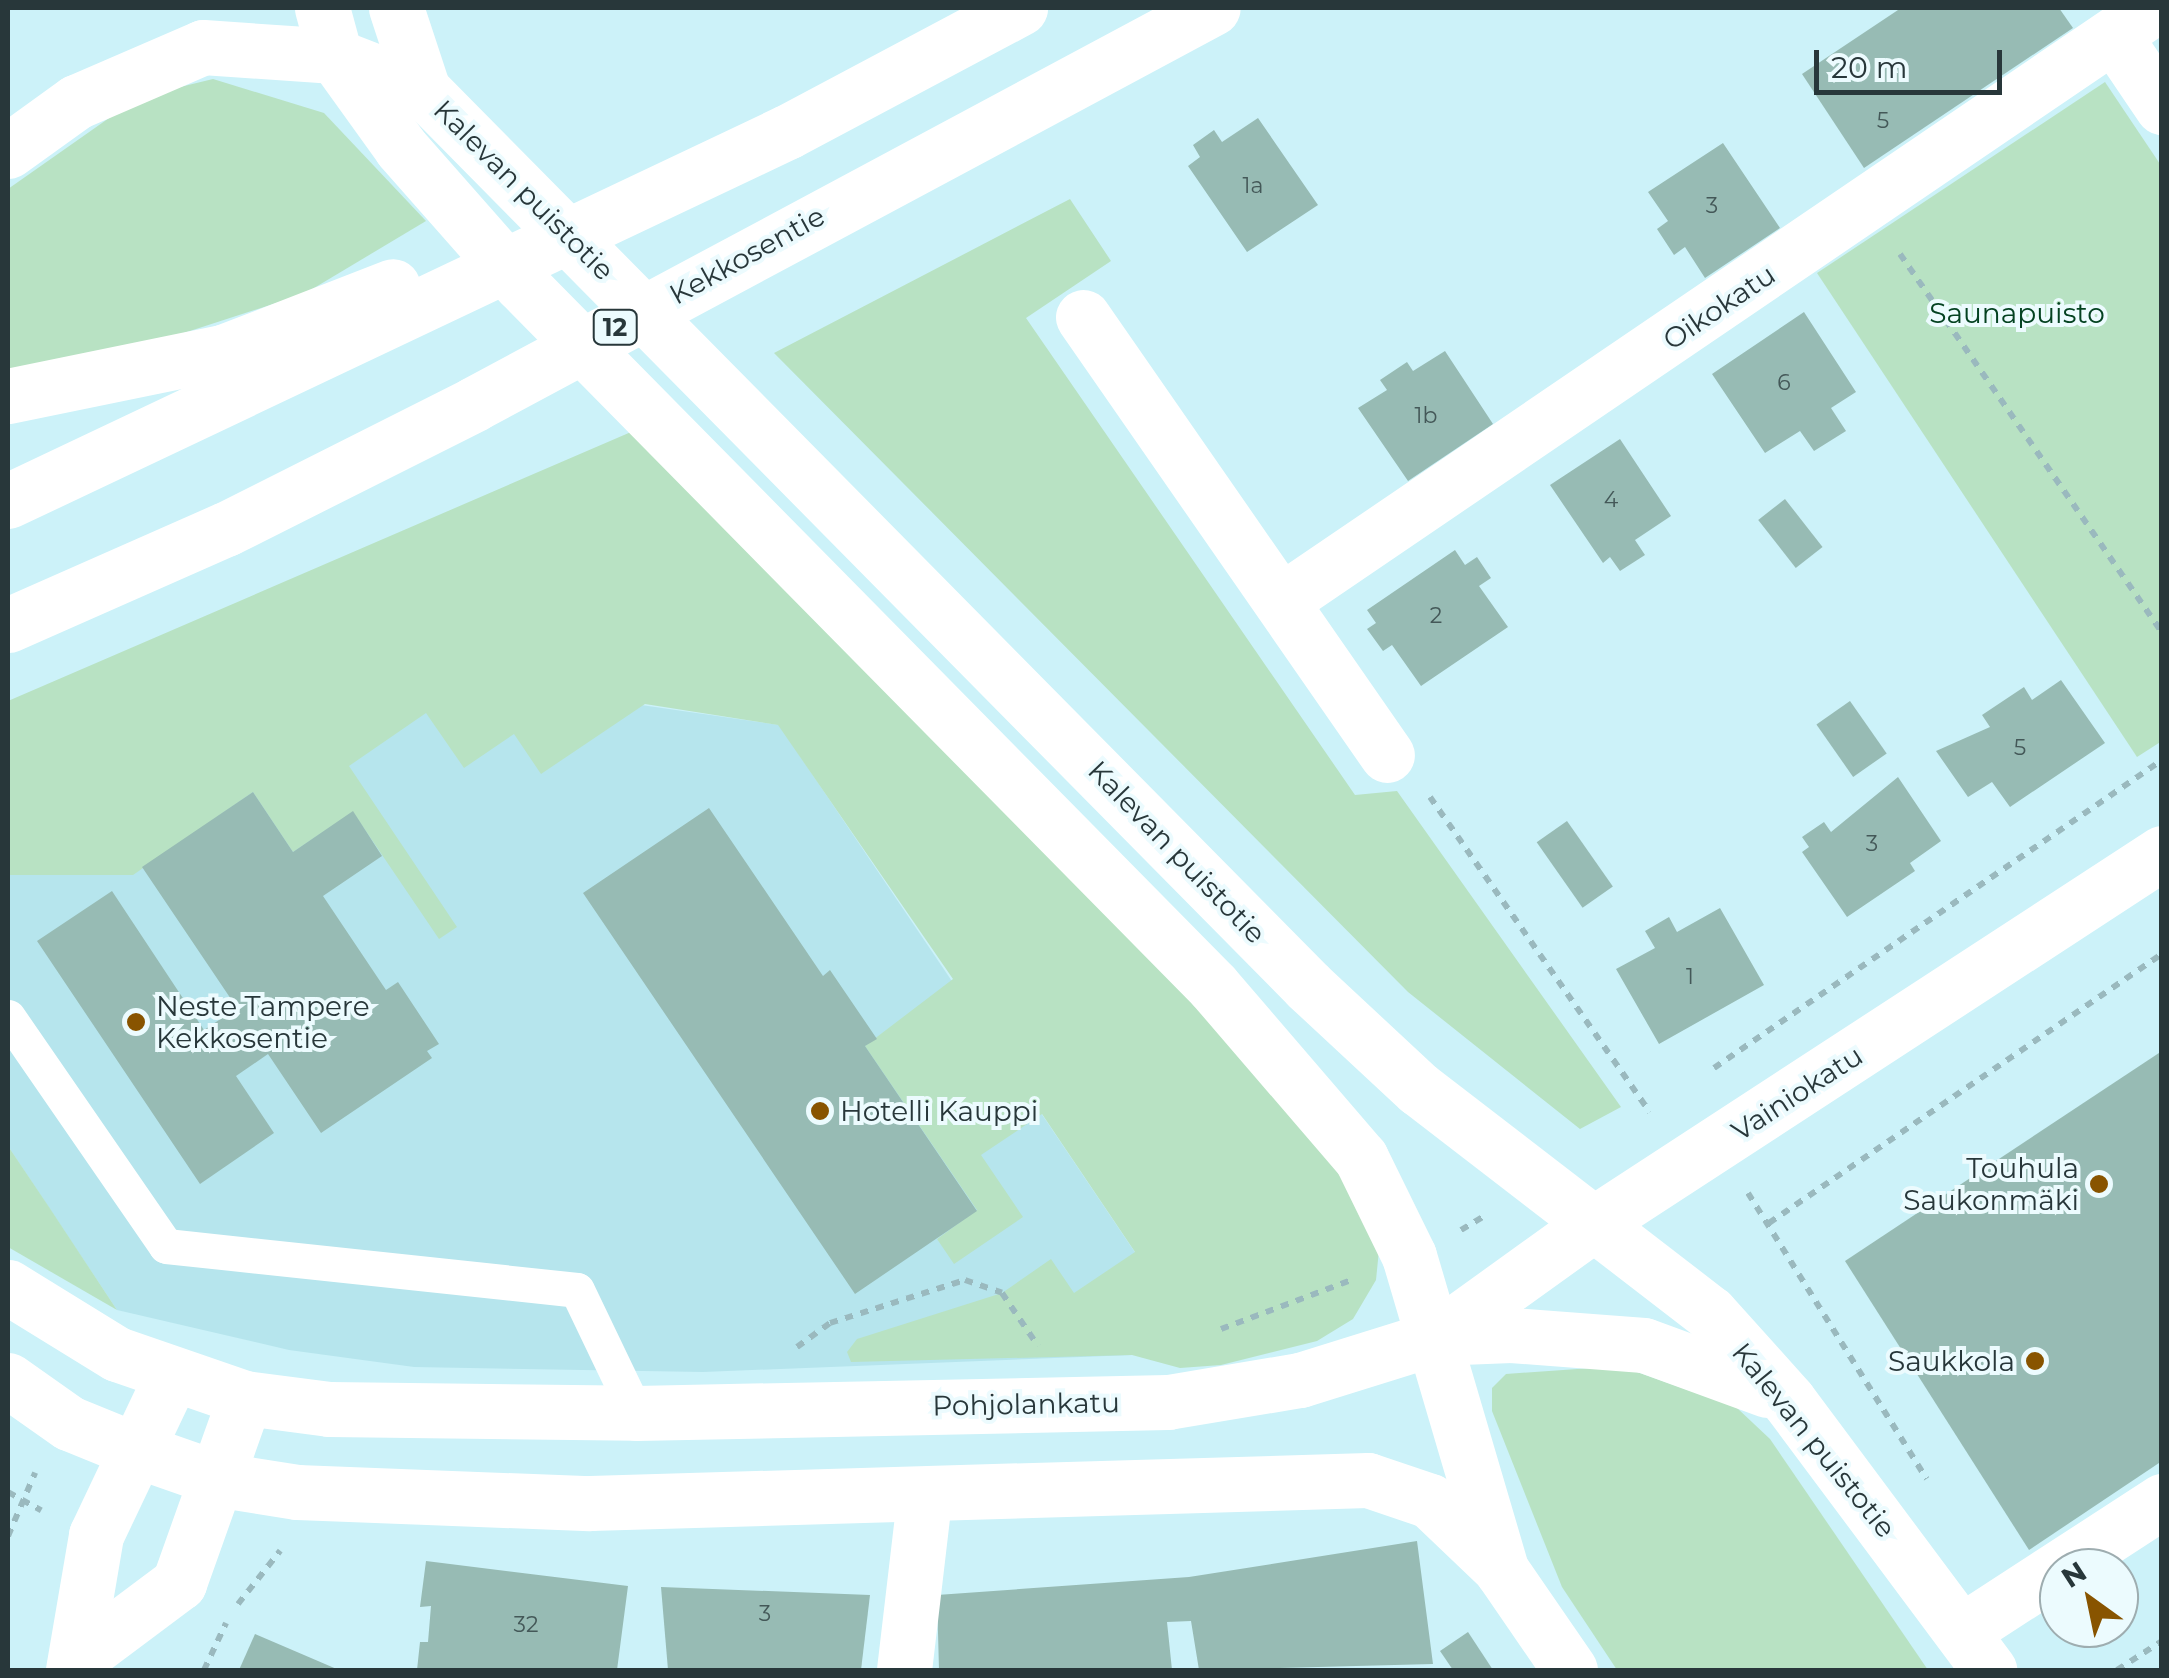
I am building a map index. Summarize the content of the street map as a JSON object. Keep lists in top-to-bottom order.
{
  "streets": {
    "main road": [
      "Kalevan puistotie",
      "Kekkosentie",
      "Oikokatu",
      "12",
      "Vainiokatu",
      "Pohjolankatu"
    ]
  },
  "crossings": [
    ["Kalevan puistotie", "Vainiokatu"],
    ["Kalevan puistotie", "Pohjolankatu"],
    ["Vainiokatu", "Pohjolankatu"]
  ],
  "parks": ["Saunapuisto"],
  "places": [
    "Neste Tampere Kekkosentie",
    "Hotelli Kauppi",
    "Touhula Saukonmäki",
    "Saukkola"
  ],
  "house_numbers": [
    "5",
    "1a",
    "3",
    "6",
    "1b",
    "4",
    "2",
    "5",
    "3",
    "1",
    "3",
    "32"
  ],
  "scale_bar": "20 m",
  "north": "top left"
}
